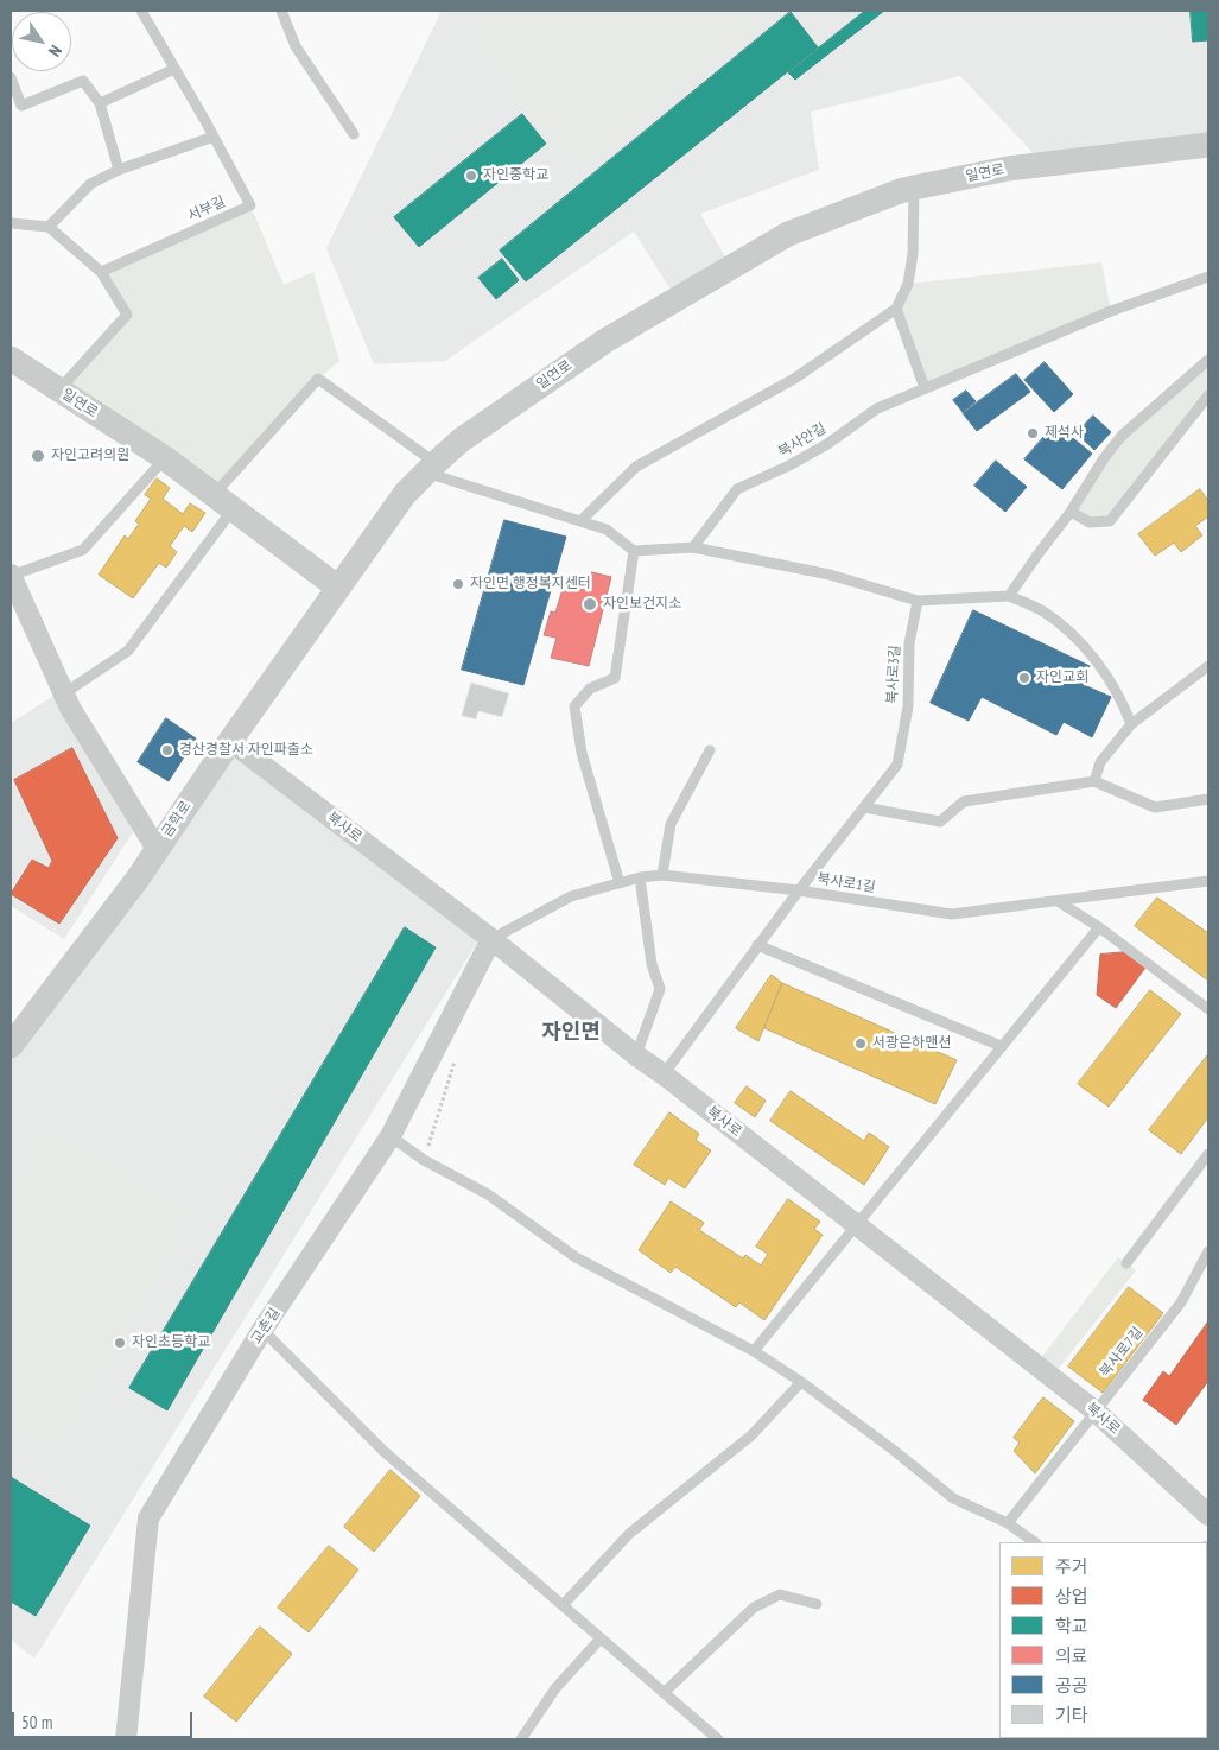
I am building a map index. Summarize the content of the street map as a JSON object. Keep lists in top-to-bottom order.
{
  "streets": {
    "street": [
      "일연로",
      "금학로",
      "북사로",
      "교촌길"
    ],
    "lane": [
      "서부길",
      "북사안길",
      "북사로3길",
      "북사로1길",
      "북사로7길"
    ]
  },
  "crossings": [
    ["일연로", "금학로"],
    ["북사로3길", "북사로"],
    ["북사로3길", "북사로1길"],
    ["금학로", "북사로"],
    ["북사로", "북사로1길"],
    ["북사로", "교촌길"],
    ["북사로", "북사로7길"],
    ["북사로1길", "교촌길"]
  ],
  "districts": ["자인면"],
  "places": [
    "자인중학교",
    "제석사",
    "자인고려의원",
    "자인면 행정복지센터",
    "자인보건지소",
    "자인교회",
    "경산경찰서 자인파출소",
    "서광은하맨션",
    "자인초등학교"
  ],
  "legend": [
    "주거",
    "상업",
    "학교",
    "의료",
    "공공",
    "기타"
  ],
  "scale_bar": "50 m",
  "north": "bottom right"
}
